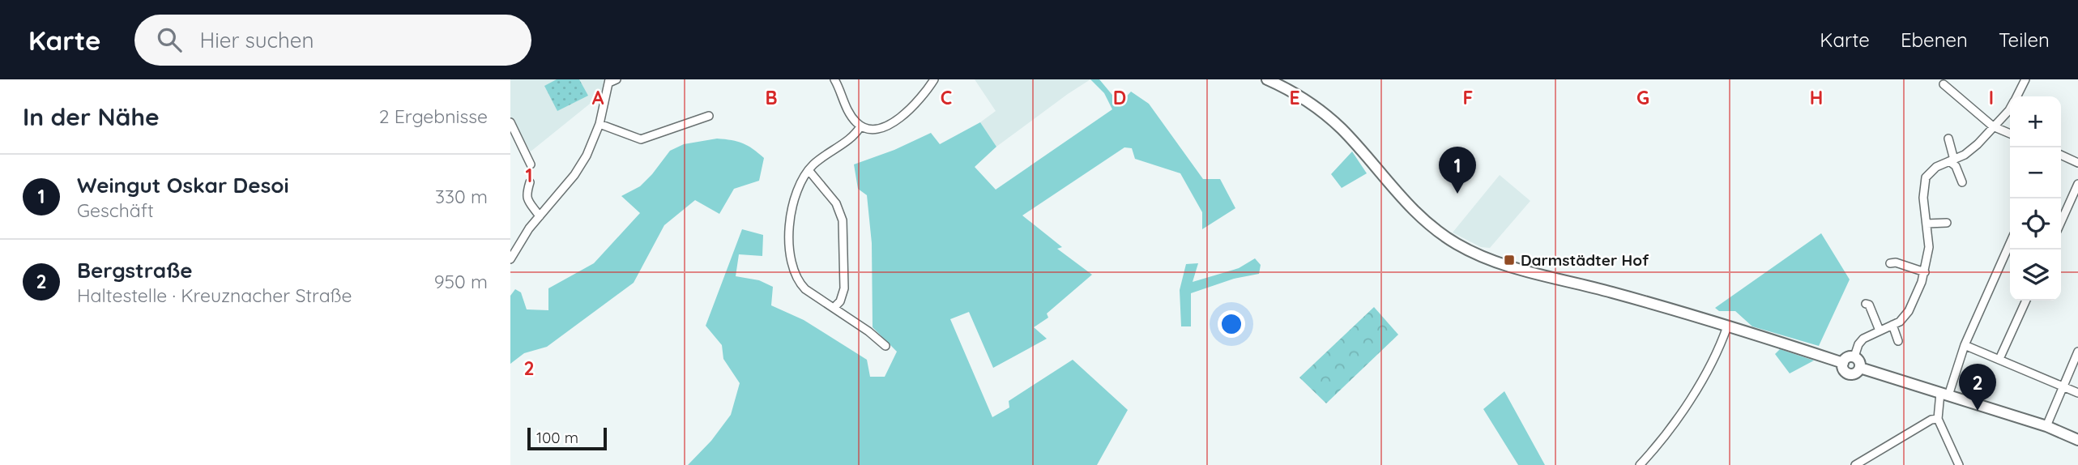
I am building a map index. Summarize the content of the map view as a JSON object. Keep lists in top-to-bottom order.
{
  "places": {
    "transit": ["Darmstädter Hof"]
  },
  "scale_bar": "100 m",
  "page": {
    "header": "Karte",
    "search": "Hier suchen",
    "nav": ["Karte", "Ebenen", "Teilen"],
    "heading": ["In der Nähe", "2 Ergebnisse"],
    "map_buttons": ["+", "−"],
    "pins": ["1", "2"],
    "list": [
      {
        "mark": "1",
        "name": "Weingut Oskar Desoi",
        "note": "Geschäft",
        "value": "330 m"
      },
      {
        "mark": "2",
        "name": "Bergstraße",
        "note": "Haltestelle · Kreuznacher Straße",
        "value": "950 m"
      }
    ],
    "scale": "100 m"
  },
  "grid": {
    "columns": [
      "A",
      "B",
      "C",
      "D",
      "E",
      "F",
      "G",
      "H",
      "I"
    ],
    "rows": ["1", "2"]
  }
}
